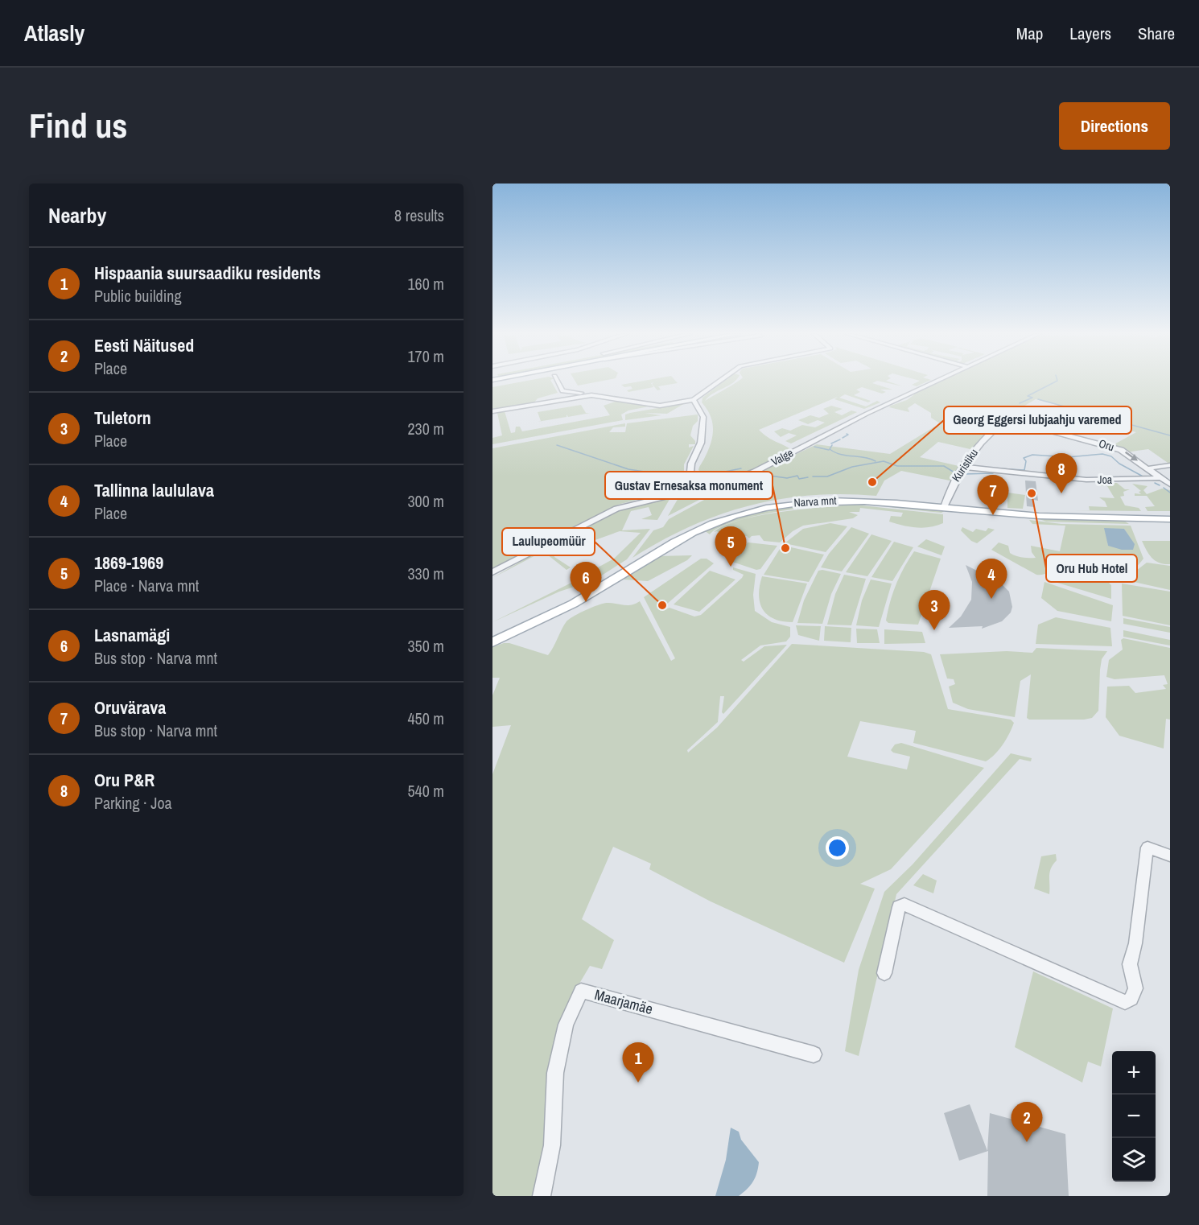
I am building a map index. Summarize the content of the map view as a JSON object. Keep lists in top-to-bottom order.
{
  "streets": {
    "main road": ["Narva mnt"],
    "street": [
      "Oru",
      "Valge",
      "Kuristiku",
      "Joa",
      "Maarjamäe"
    ]
  },
  "crossings": [
    ["Oru", "Kuristiku"],
    ["Oru", "Joa"],
    ["Kuristiku", "Joa"],
    ["Kuristiku", "Narva mnt"]
  ],
  "one_way": ["Oru"],
  "places": [
    "Georg Eggersi lubjaahju varemed",
    "Oru Hub Hotel",
    "Gustav Ernesaksa monument",
    "Laulupeomüür"
  ],
  "page": {
    "header": "Atlasly",
    "nav": ["Map", "Layers", "Share"],
    "buttons": "Directions",
    "title": "Find us",
    "heading": ["Nearby", "8 results"],
    "list": [
      {
        "mark": "1",
        "name": "Hispaania suursaadiku residents",
        "note": "Public building",
        "value": "160 m"
      },
      {
        "mark": "2",
        "name": "Eesti Näitused",
        "note": "Place",
        "value": "170 m"
      },
      {
        "mark": "3",
        "name": "Tuletorn",
        "note": "Place",
        "value": "230 m"
      },
      {
        "mark": "4",
        "name": "Tallinna laululava",
        "note": "Place",
        "value": "300 m"
      },
      {
        "mark": "5",
        "name": "1869-1969",
        "note": "Place · Narva mnt",
        "value": "330 m"
      },
      {
        "mark": "6",
        "name": "Lasnamägi",
        "note": "Bus stop · Narva mnt",
        "value": "350 m"
      },
      {
        "mark": "7",
        "name": "Oruvärava",
        "note": "Bus stop · Narva mnt",
        "value": "450 m"
      },
      {
        "mark": "8",
        "name": "Oru P&R",
        "note": "Parking · Joa",
        "value": "540 m"
      }
    ],
    "pins": [
      "8",
      "7",
      "5",
      "4",
      "6",
      "3",
      "1",
      "2"
    ],
    "map_buttons": ["+", "−"]
  }
}
